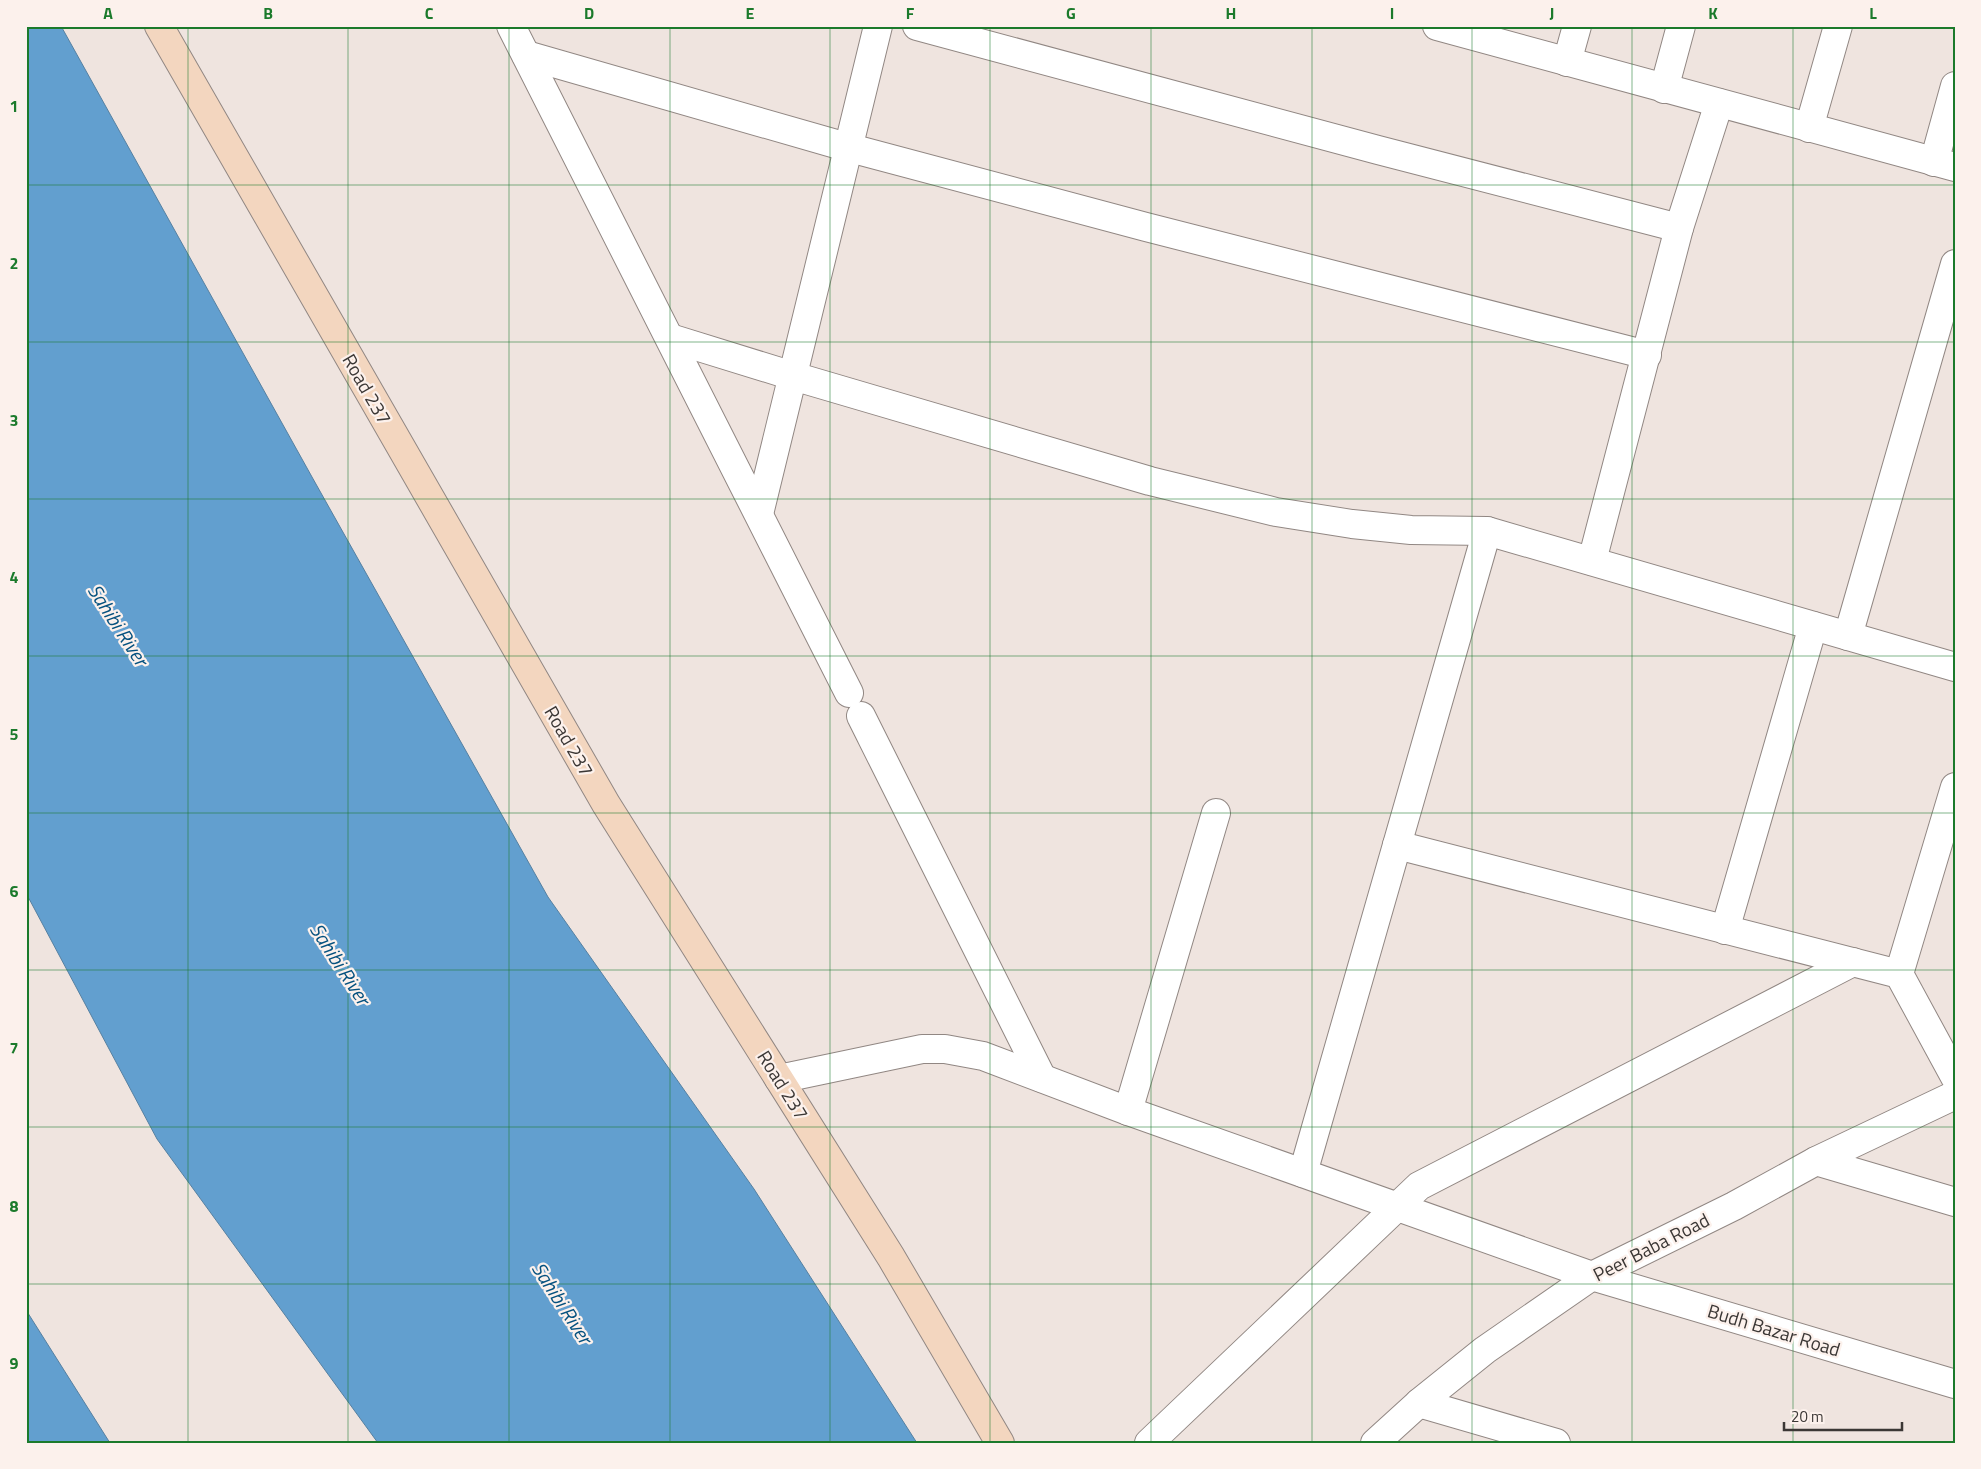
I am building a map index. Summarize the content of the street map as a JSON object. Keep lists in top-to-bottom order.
{
  "streets": {
    "street": ["Road 237", "Peer Baba Road", "Budh Bazar Road"]
  },
  "crossings": [
    ["Road 237", "Budh Bazar Road"],
    ["Peer Baba Road", "Budh Bazar Road"]
  ],
  "water": ["Sahibi River"],
  "scale_bar": "20 m",
  "grid": {
    "columns": [
      "A",
      "B",
      "C",
      "D",
      "E",
      "F",
      "G",
      "H",
      "I",
      "J",
      "K",
      "L"
    ],
    "rows": [
      "1",
      "2",
      "3",
      "4",
      "5",
      "6",
      "7",
      "8",
      "9"
    ]
  }
}
